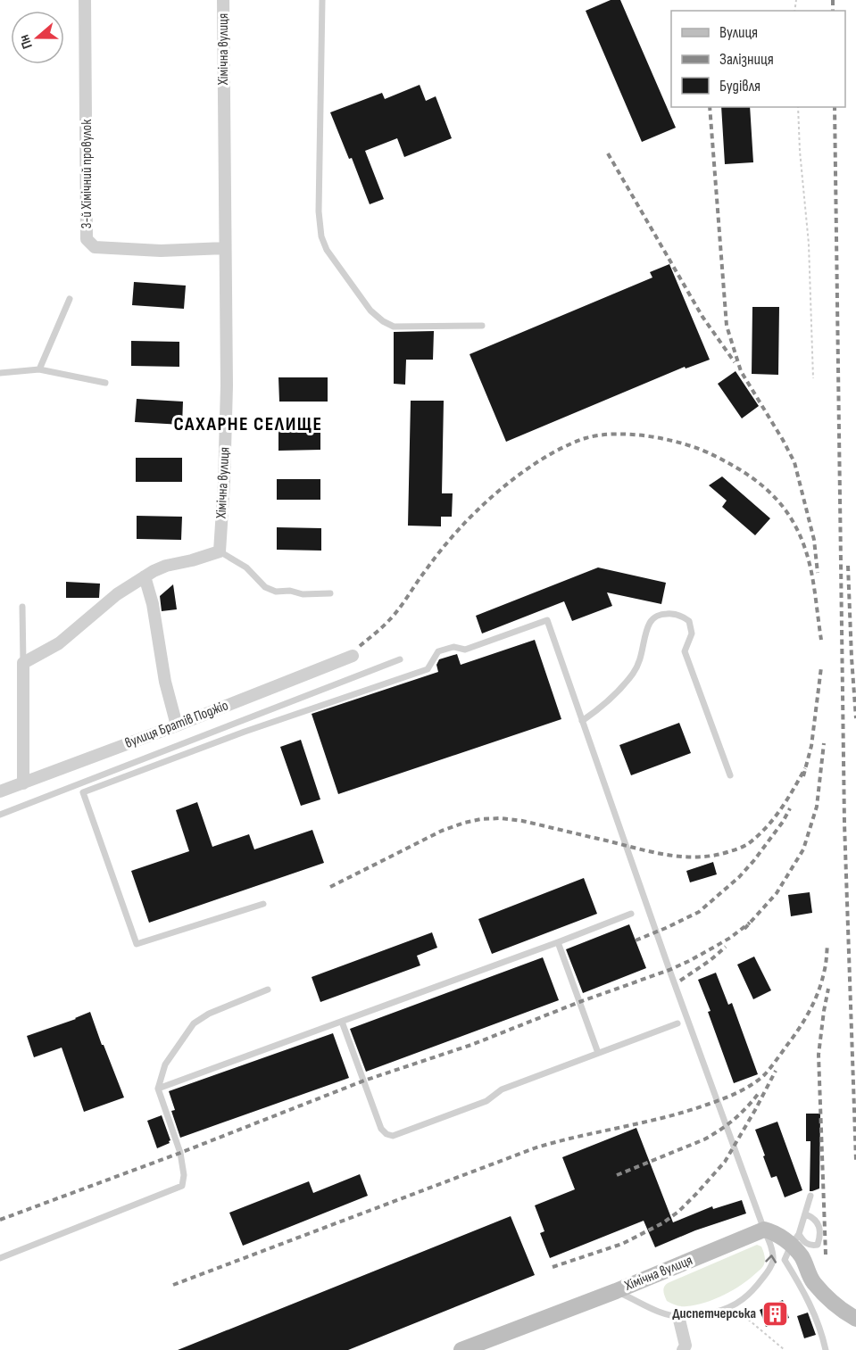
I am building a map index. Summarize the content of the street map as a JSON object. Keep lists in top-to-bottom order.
{
  "streets": {
    "main road": ["Хімічна вулиця"],
    "street": ["3-й Хімічний провулок", "вулиця Братів Поджіо"]
  },
  "crossings": [
    ["Хімічна вулиця", "3-й Хімічний провулок"]
  ],
  "districts": ["САХАРНЕ СЕЛИЩЕ"],
  "places": {
    "building": ["Диспетчерська"]
  },
  "legend": ["Вулиця", "Залізниця", "Будівля"],
  "north": "left"
}
